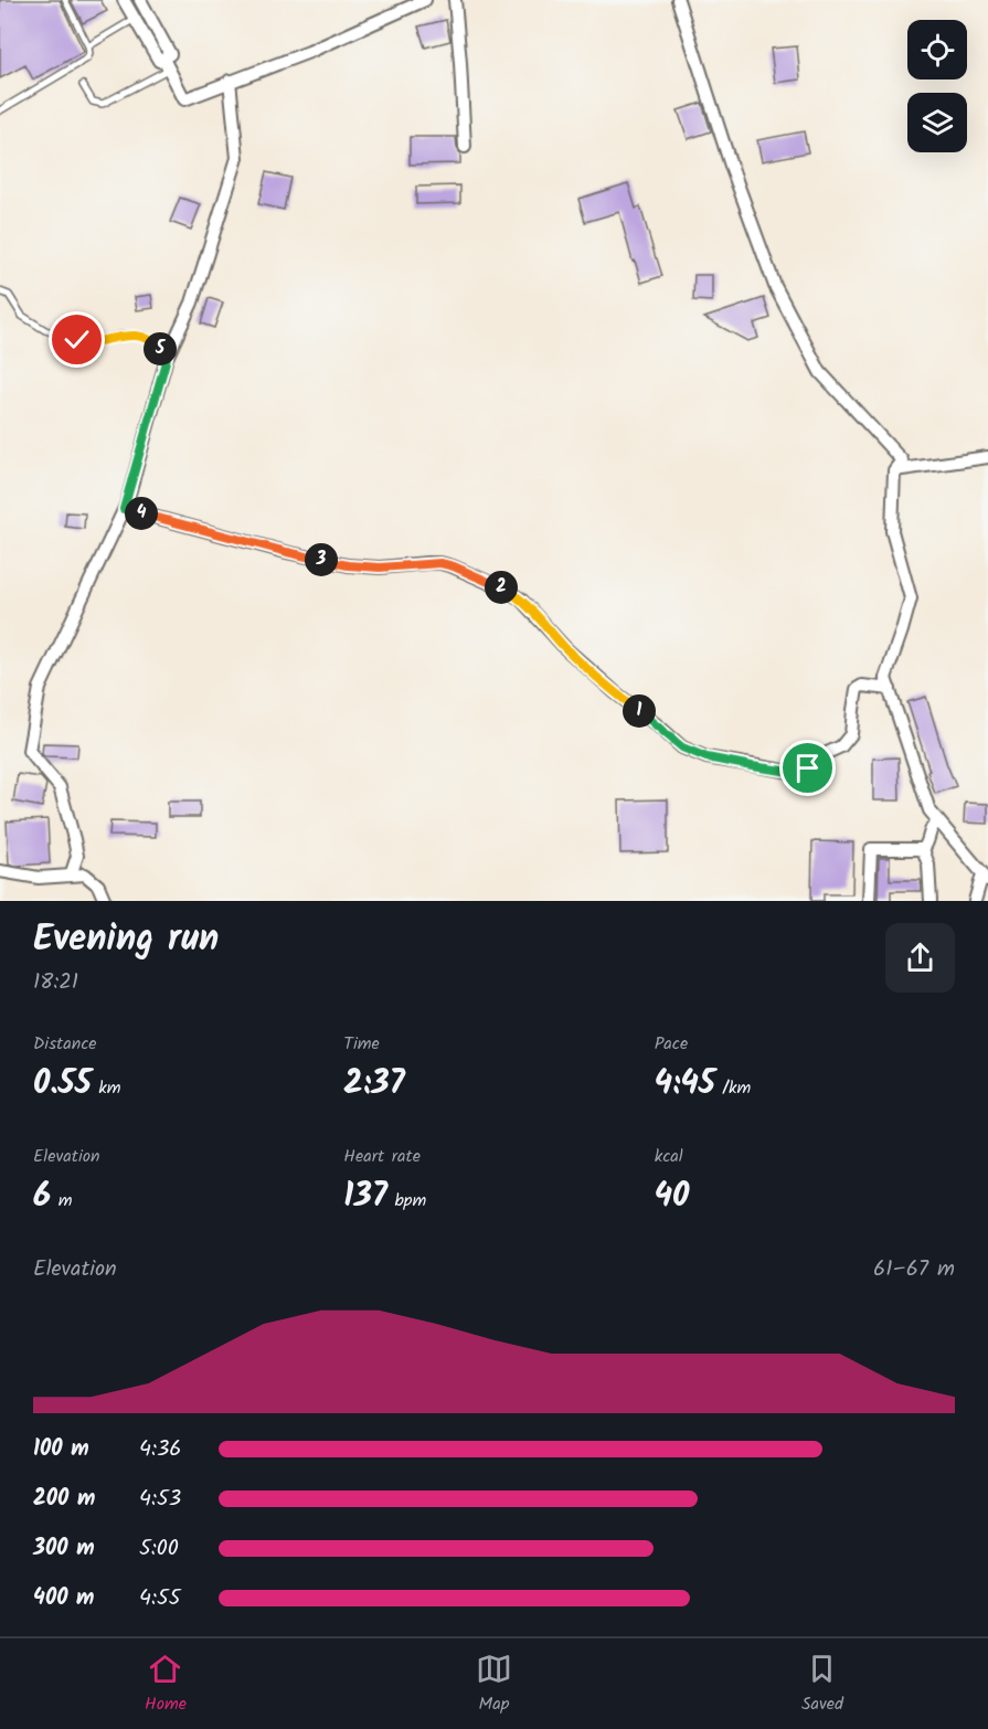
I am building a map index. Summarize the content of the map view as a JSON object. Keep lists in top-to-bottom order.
{
  "page": {
    "pins": [
      "5",
      "4",
      "3",
      "2",
      "1"
    ],
    "heading": ["Evening run", "18:21"],
    "stats": [
      ["Distance", "0.55 km"],
      ["Time", "2:37"],
      ["Pace", "4:45 /km"],
      ["Elevation", "6 m"],
      ["Heart rate", "137 bpm"],
      ["kcal", "40"]
    ],
    "chart": ["Elevation", "61–67 m"],
    "list": [
      {
        "name": "100 m",
        "note": "4:36"
      },
      {
        "name": "200 m",
        "note": "4:53"
      },
      {
        "name": "300 m",
        "note": "5:00"
      },
      {
        "name": "400 m",
        "note": "4:55"
      }
    ],
    "tabs": ["Home", "Map", "Saved"]
  }
}
